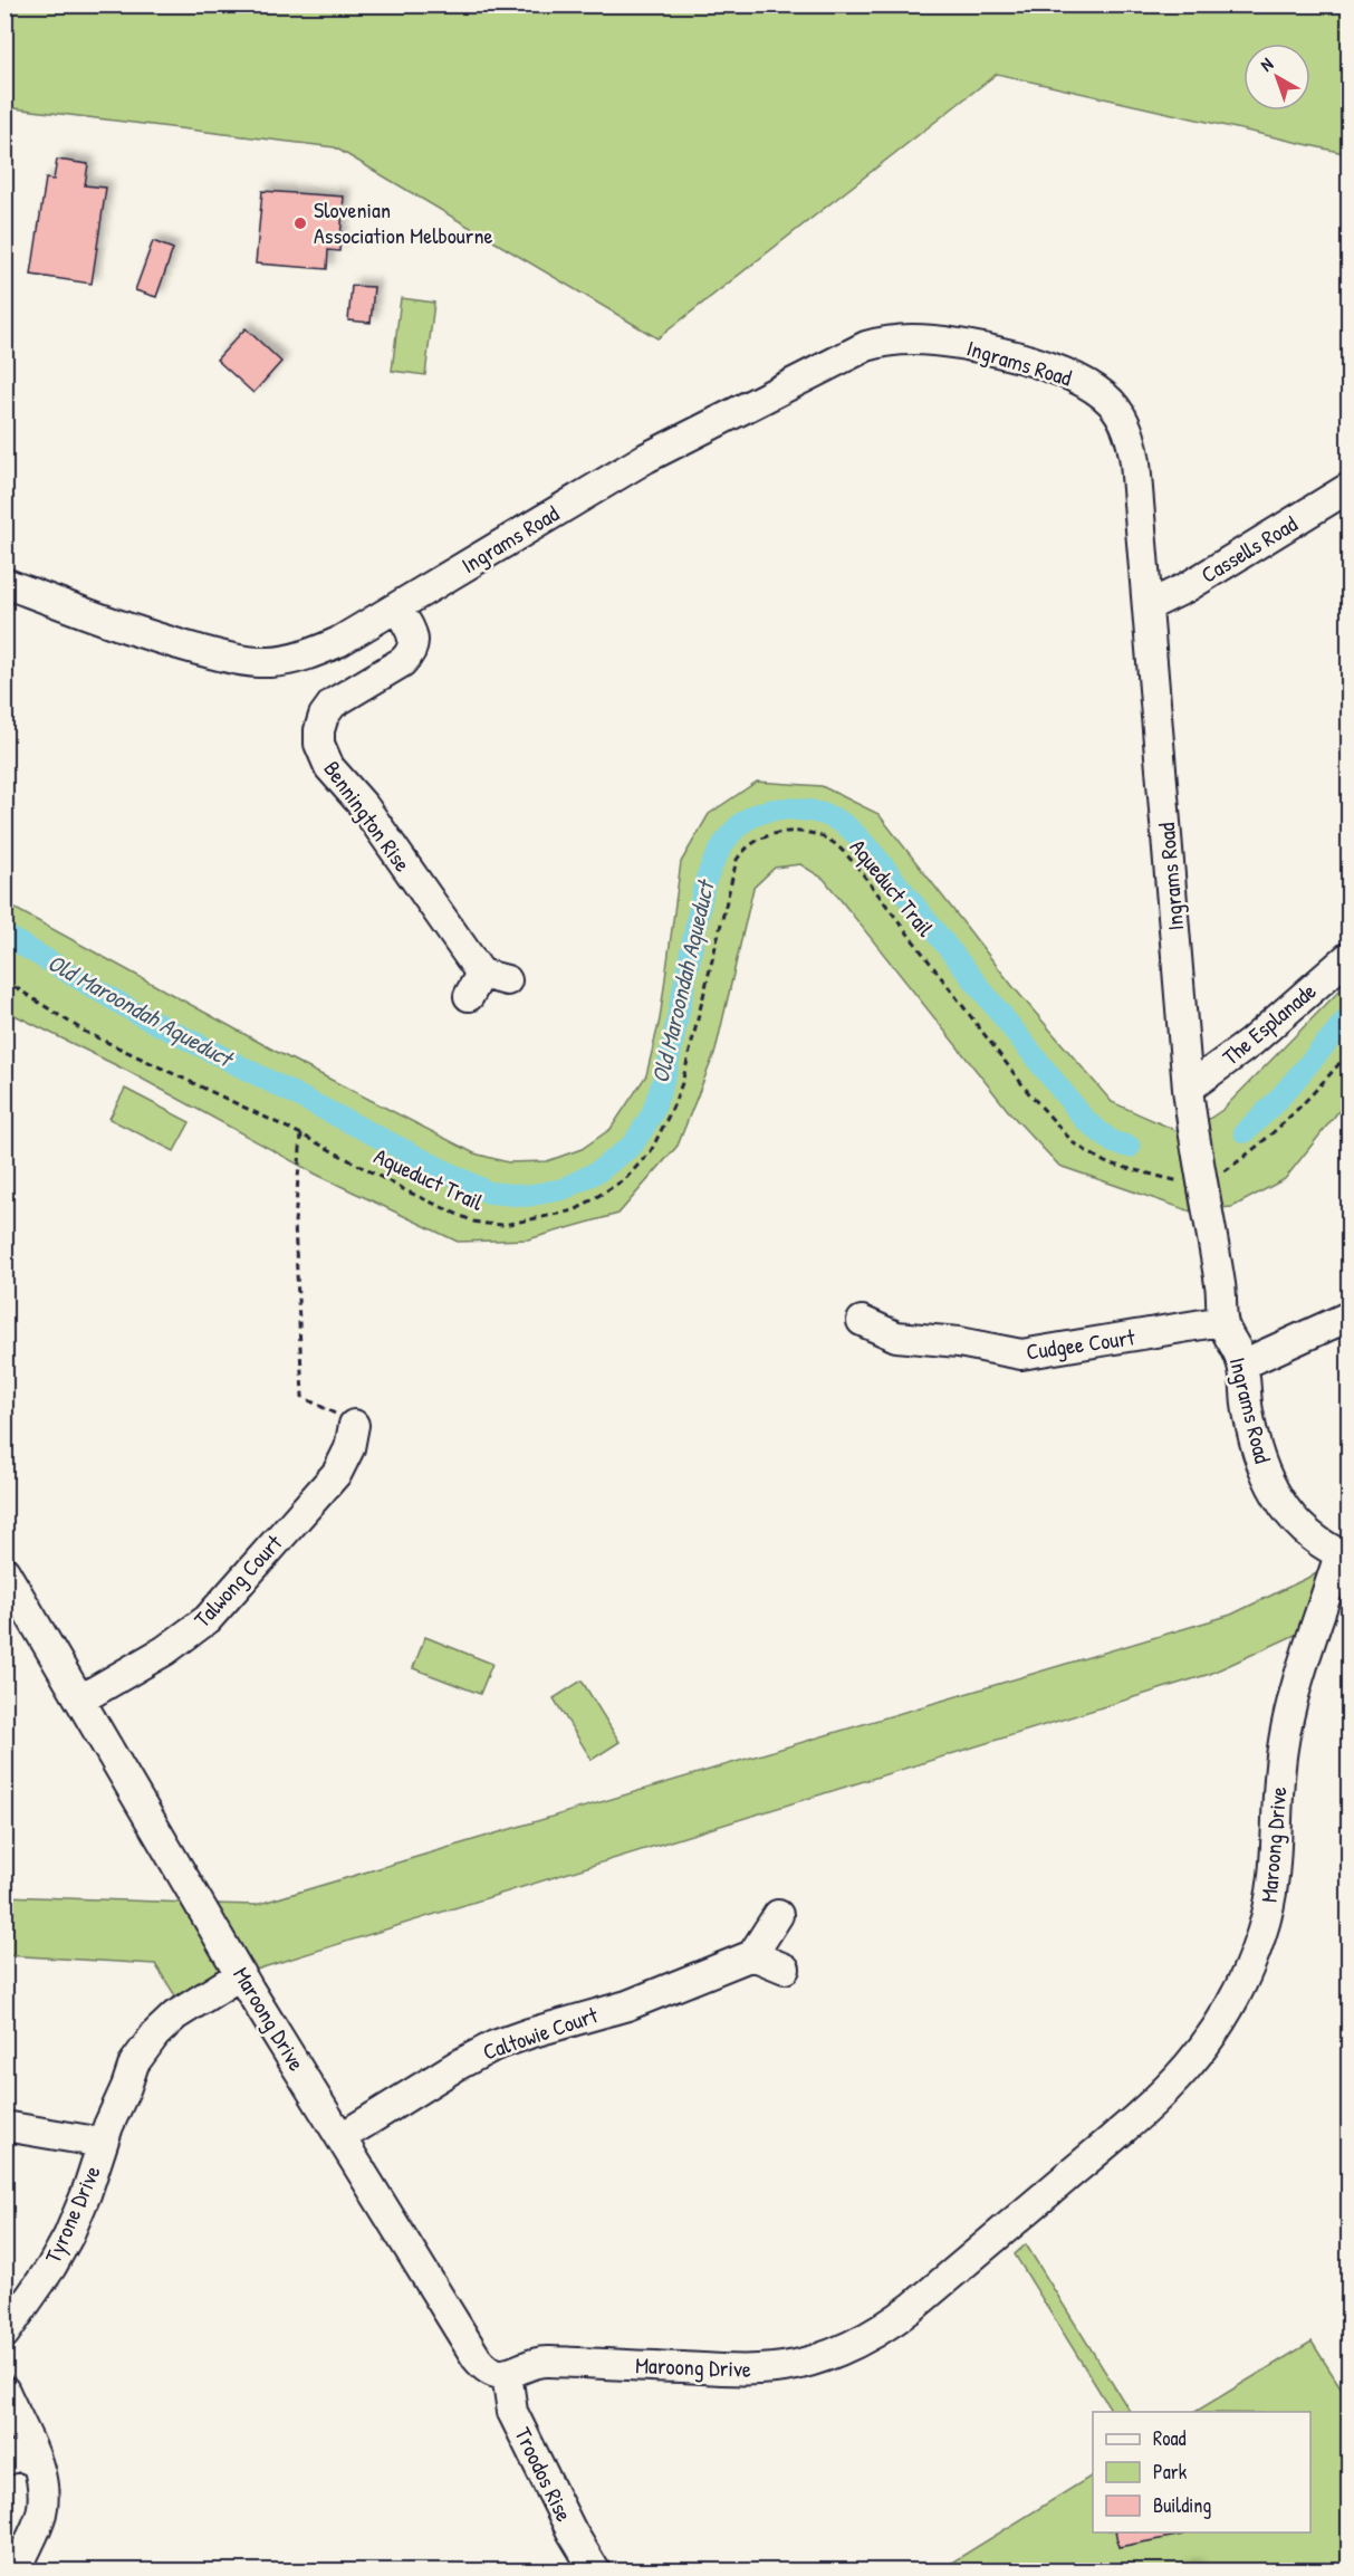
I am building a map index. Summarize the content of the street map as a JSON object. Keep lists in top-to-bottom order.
{
  "streets": {
    "street": [
      "Ingrams Road",
      "Cassells Road",
      "Bennington Rise",
      "The Esplanade",
      "Cudgee Court",
      "Talwong Court",
      "Maroong Drive",
      "Caltowie Court",
      "Tyrone Drive",
      "Troodos Rise"
    ],
    "path": ["Aqueduct Trail"]
  },
  "crossings": [
    ["Ingrams Road", "Cassells Road"],
    ["Ingrams Road", "Bennington Rise"],
    ["Ingrams Road", "Aqueduct Trail"],
    ["Ingrams Road", "The Esplanade"],
    ["Ingrams Road", "Cudgee Court"],
    ["Ingrams Road", "Maroong Drive"],
    ["Talwong Court", "Maroong Drive"],
    ["Maroong Drive", "Caltowie Court"],
    ["Maroong Drive", "Tyrone Drive"],
    ["Maroong Drive", "Troodos Rise"]
  ],
  "water": ["Old Maroondah Aqueduct"],
  "places": ["Slovenian Association Melbourne"],
  "legend": ["Road", "Park", "Building"],
  "north": "top left"
}
